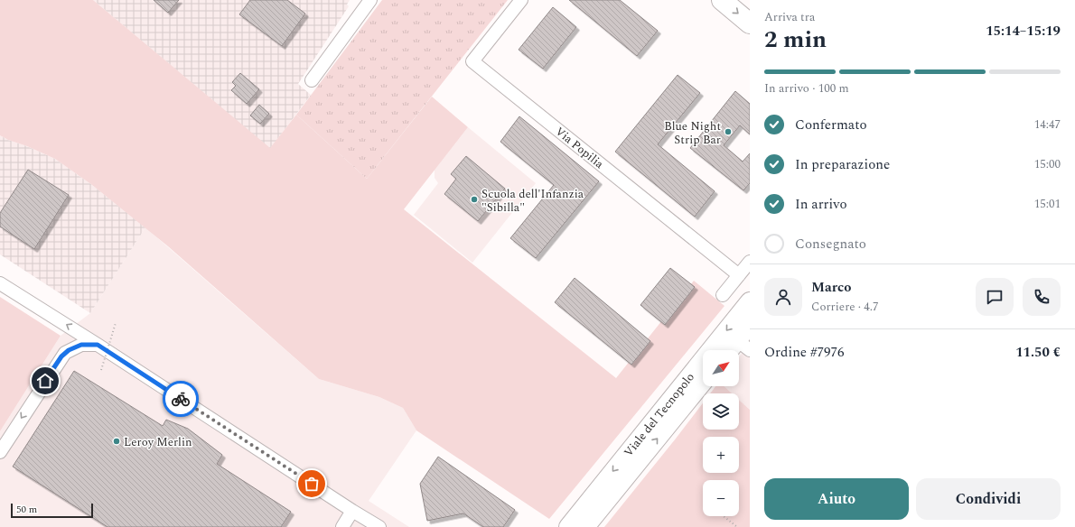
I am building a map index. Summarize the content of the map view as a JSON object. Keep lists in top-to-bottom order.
{
  "streets": {
    "main road": ["Viale del Tecnopolo"],
    "street": ["Via Popilia"]
  },
  "places": ["Blue Night Strip Bar", "Scuola dell'Infanzia \"Sibilla\"", "Leroy Merlin"],
  "scale_bar": "50 m",
  "north": "top right",
  "page": {
    "heading": ["2 min", "Arriva tra", "15:14–15:19"],
    "panel": [
      "Marco",
      "Corriere · 4.7",
      "Ordine #7976",
      "11.50 €"
    ],
    "bar": "In arrivo · 100 m",
    "list": [
      ["Confermato", "14:47"],
      ["In preparazione", "15:00"],
      ["In arrivo", "15:01"],
      "Consegnato"
    ],
    "map_buttons": ["+", "−"],
    "buttons": ["Aiuto", "Condividi"],
    "scale": "50 m"
  }
}
